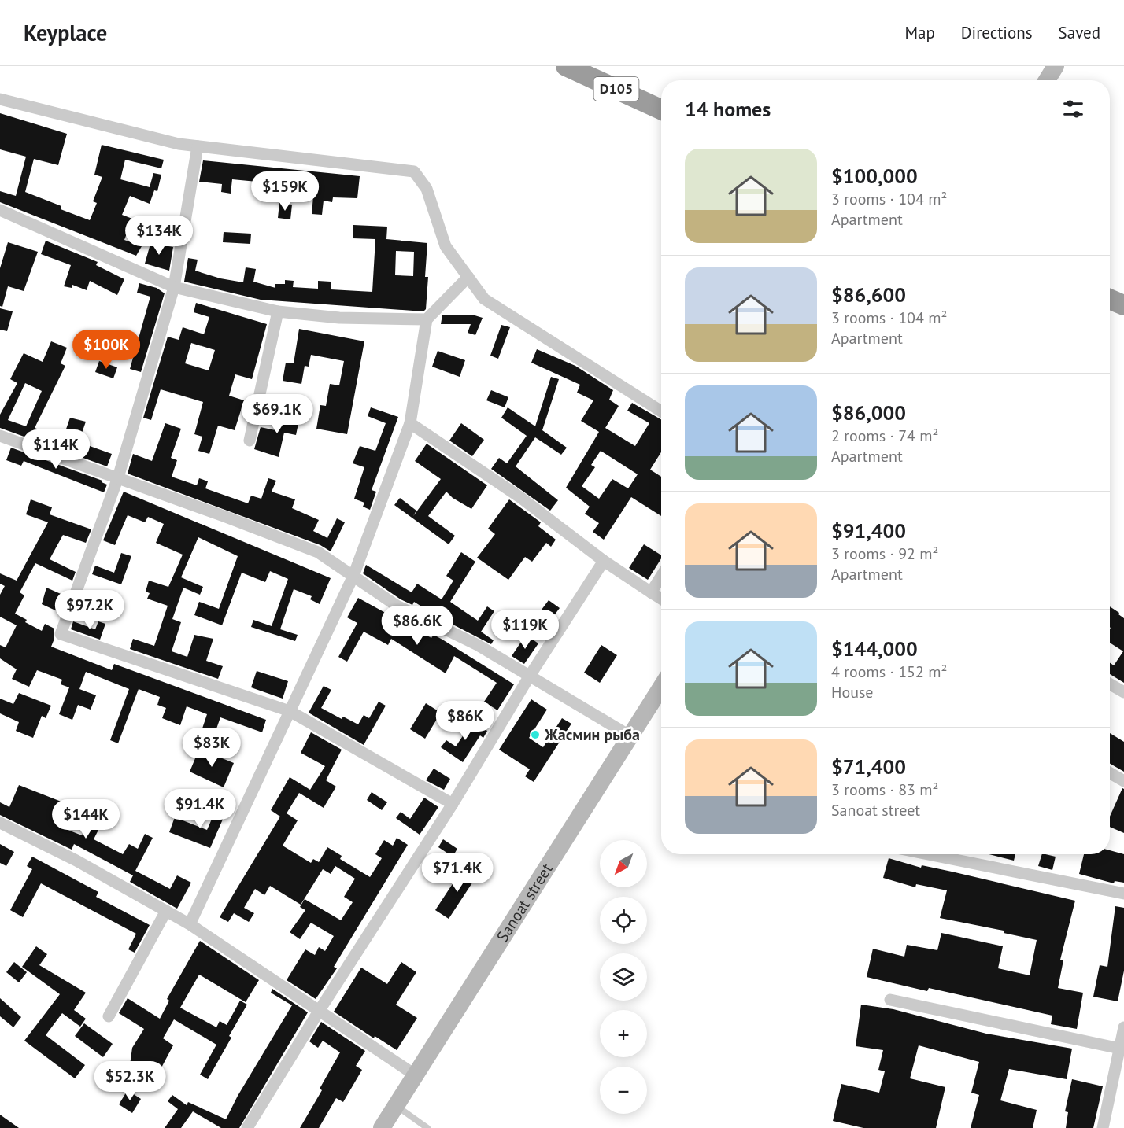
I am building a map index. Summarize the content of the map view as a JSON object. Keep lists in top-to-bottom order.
{
  "streets": {
    "highway": ["D105"],
    "main road": ["Sanoat street"]
  },
  "places": ["Жасмин рыба"],
  "north": "bottom left",
  "page": {
    "header": "Keyplace",
    "nav": ["Map", "Directions", "Saved"],
    "heading": "14 homes",
    "list": [
      {
        "name": "$100,000",
        "note": "3 rooms · 104 m² · Apartment"
      },
      {
        "name": "$86,600",
        "note": "3 rooms · 104 m² · Apartment"
      },
      {
        "name": "$86,000",
        "note": "2 rooms · 74 m² · Apartment"
      },
      {
        "name": "$91,400",
        "note": "3 rooms · 92 m² · Apartment"
      },
      {
        "name": "$144,000",
        "note": "4 rooms · 152 m² · House"
      },
      {
        "name": "$71,400",
        "note": "3 rooms · 83 m² · Sanoat street"
      }
    ],
    "price": [
      "$159K",
      "$134K",
      "$100K",
      "$69.1K",
      "$114K",
      "$97.2K",
      "$86.6K",
      "$119K",
      "$86K",
      "$83K",
      "$91.4K",
      "$144K",
      "$71.4K",
      "$52.3K"
    ],
    "map_buttons": ["+", "−"]
  }
}
